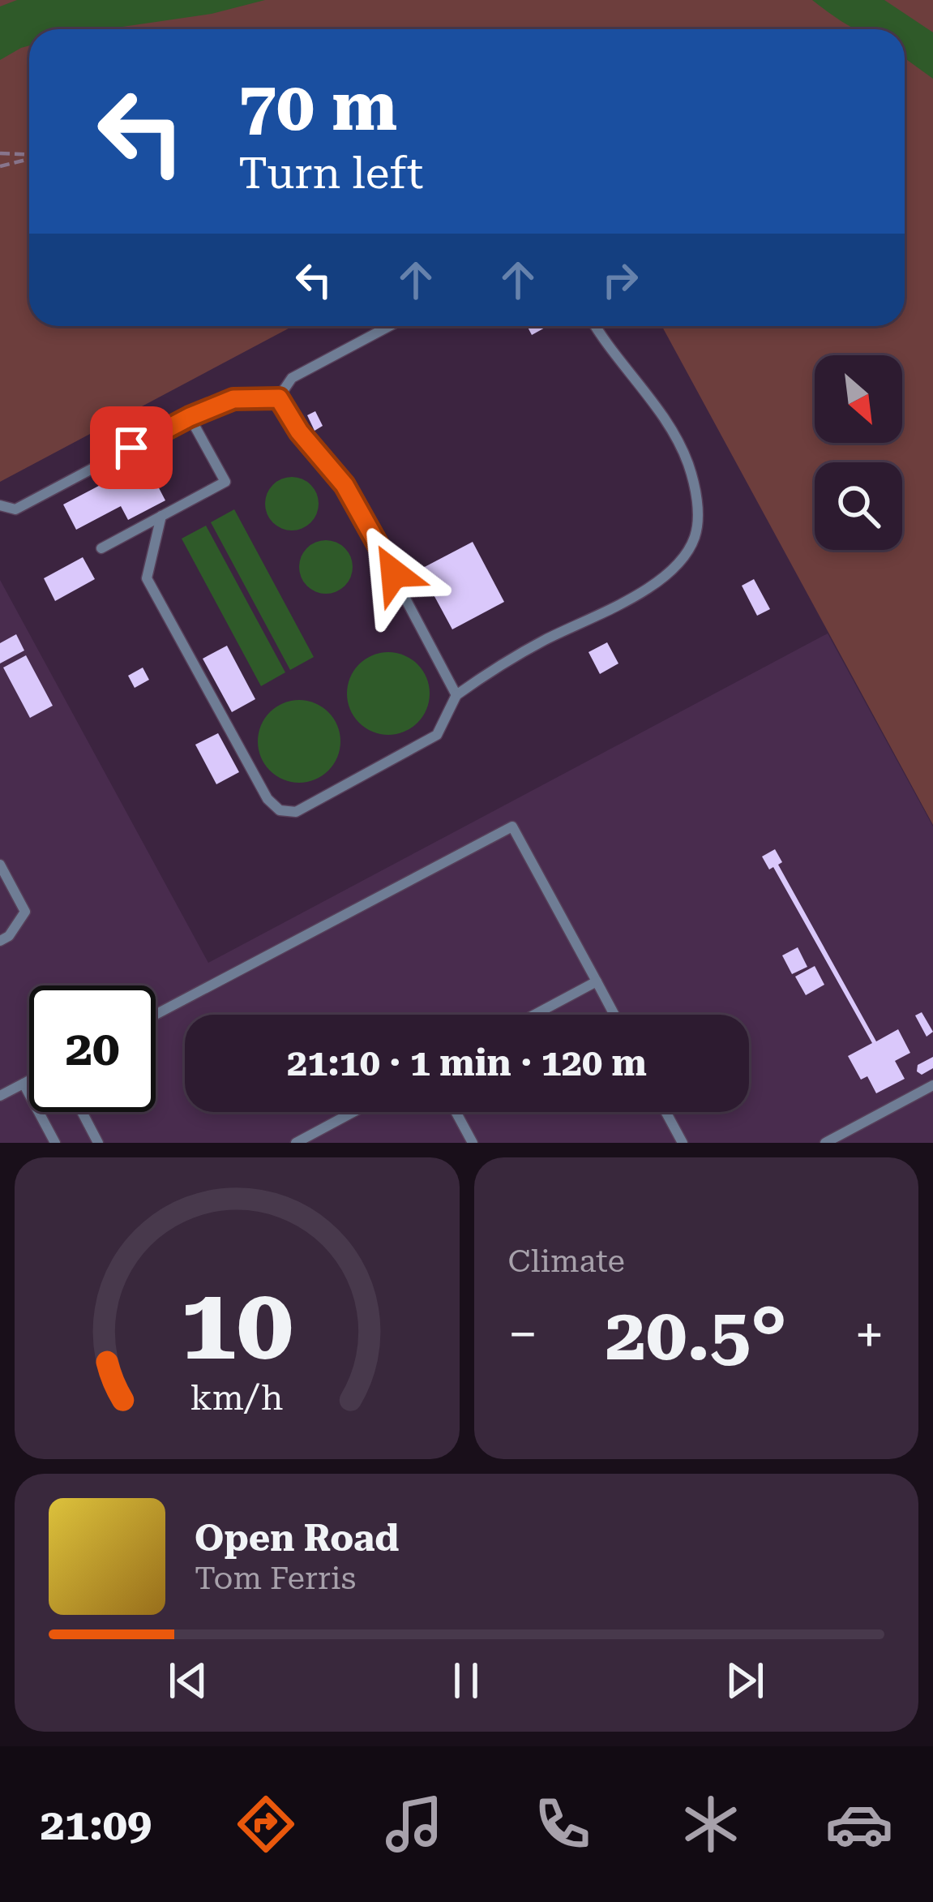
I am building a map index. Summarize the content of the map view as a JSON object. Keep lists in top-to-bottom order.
{
  "north": "bottom right",
  "page": {
    "turn": ["70 m", "Turn left"],
    "limit": "20",
    "trip": "21:10 · 1 min · 120 m",
    "tile": "Climate",
    "heat": ["−", "20.5°", "+"],
    "song": ["Open Road", "Tom Ferris"],
    "tabs": "21:09",
    "gauge": ["10", "km/h"]
  }
}
